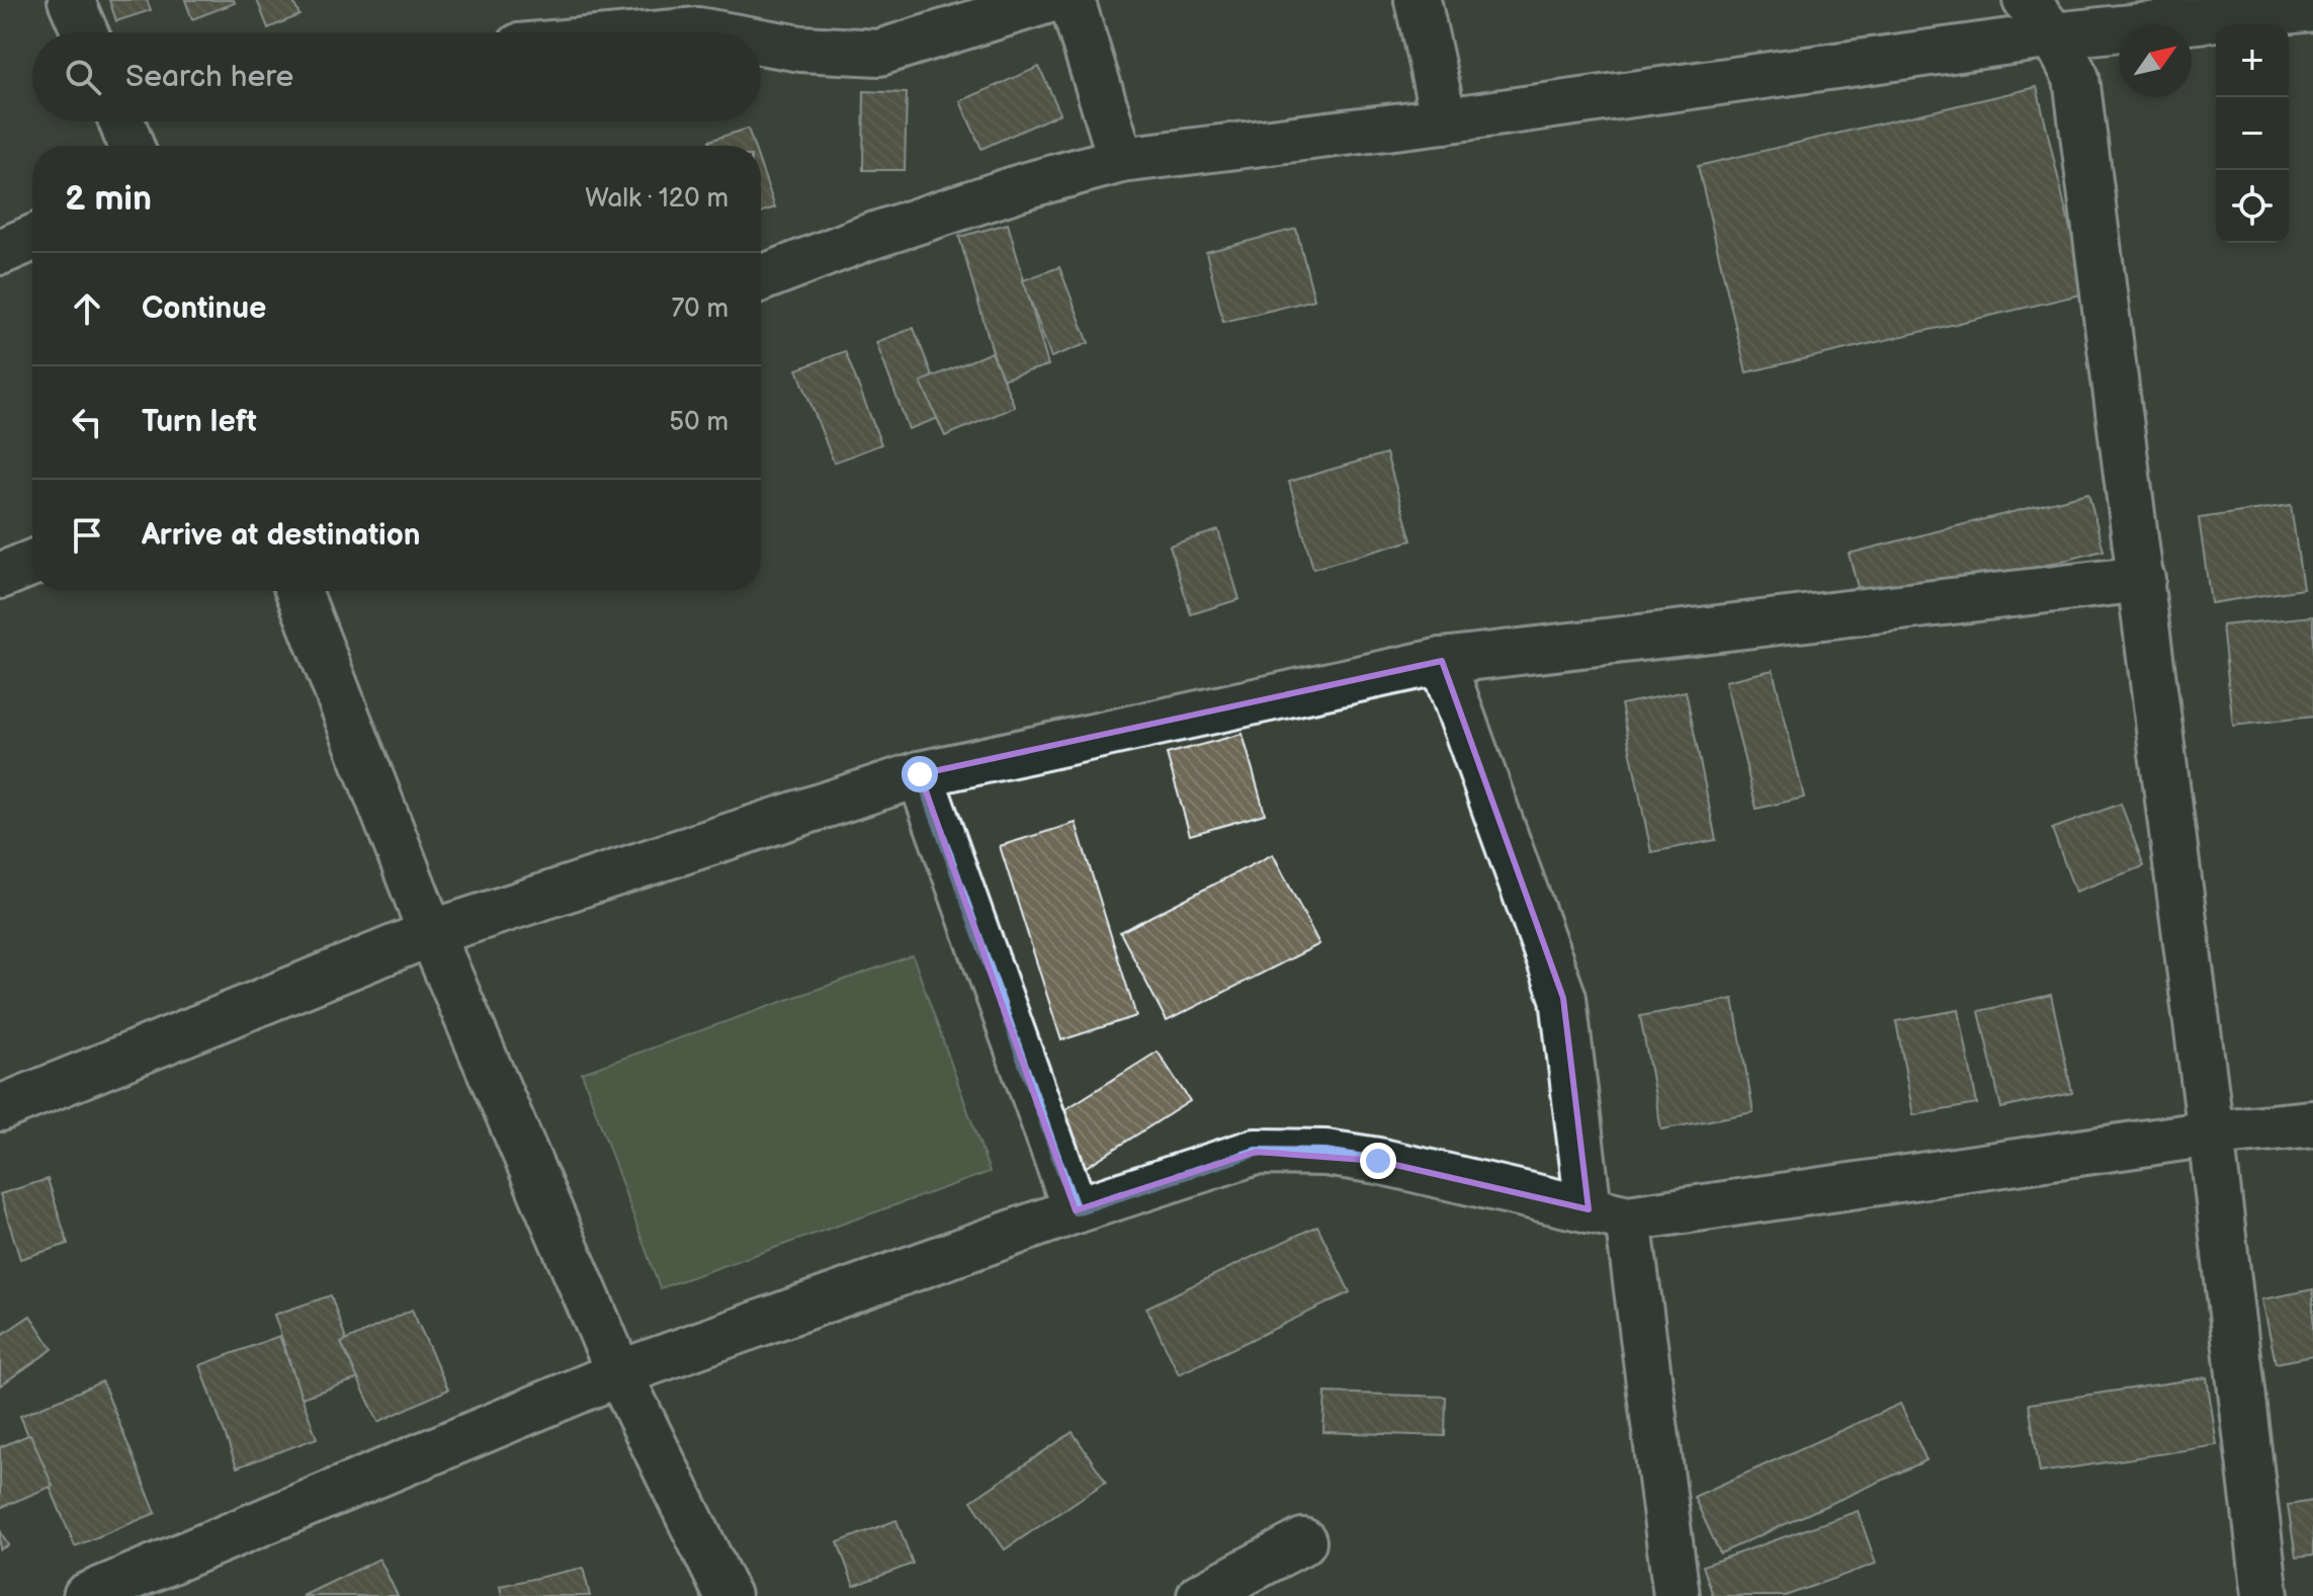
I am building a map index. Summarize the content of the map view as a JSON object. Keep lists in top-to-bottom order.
{
  "north": "top right",
  "page": {
    "map_buttons": ["+", "−"],
    "search": "Search here",
    "heading": ["2 min", "Walk · 120 m"],
    "list": [
      ["Continue", "70 m"],
      ["Turn left", "50 m"],
      "Arrive at destination"
    ]
  }
}
